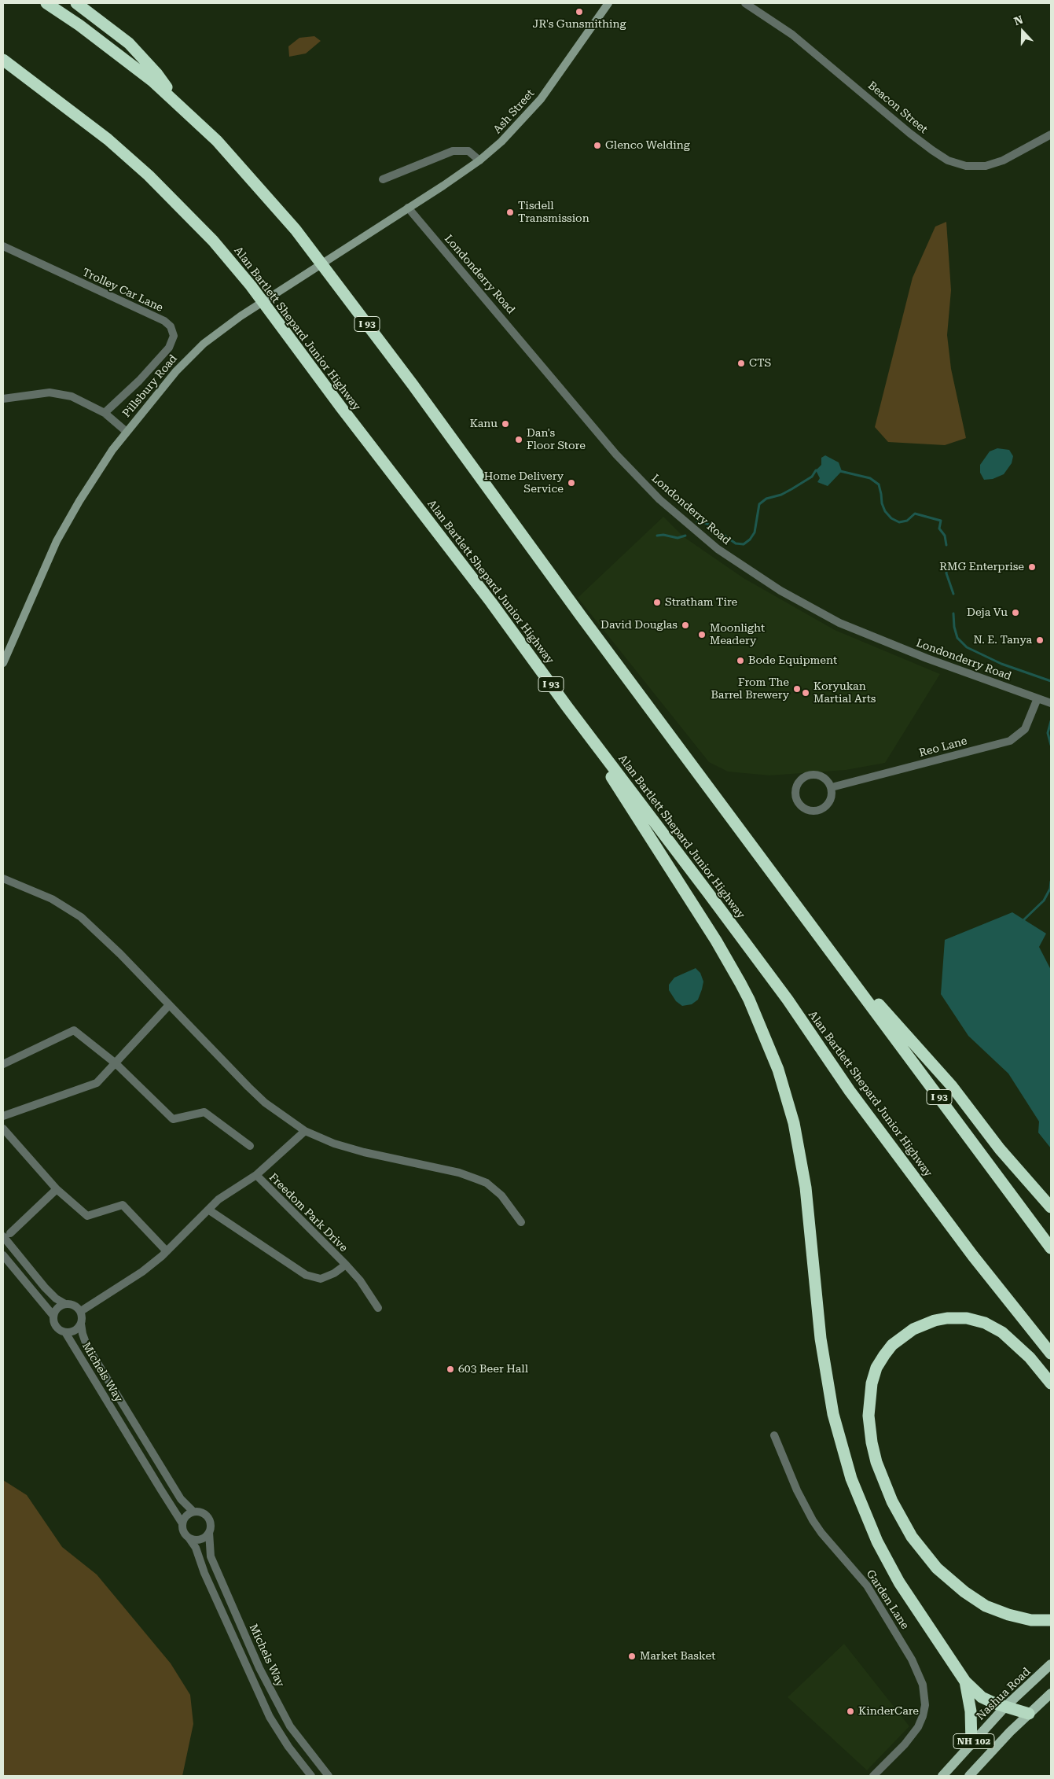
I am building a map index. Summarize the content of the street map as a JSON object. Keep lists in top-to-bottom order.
{
  "streets": {
    "highway": ["I 93", "Alan Bartlett Shepard Junior Highway"],
    "main road": ["Nashua Road", "NH 102"],
    "street": [
      "Beacon Street",
      "Ash Street",
      "Londonderry Road",
      "Trolley Car Lane",
      "Pillsbury Road",
      "Reo Lane",
      "Freedom Park Drive",
      "Michels Way",
      "Garden Lane"
    ]
  },
  "crossings": [
    ["Ash Street", "Londonderry Road"],
    ["Ash Street", "Pillsbury Road"],
    ["Londonderry Road", "Pillsbury Road"],
    ["Londonderry Road", "Reo Lane"]
  ],
  "places": [
    "JR's Gunsmithing",
    "Glenco Welding",
    "Tisdell Transmission",
    "CTS",
    "Kanu",
    "Dan's Floor Store",
    "Home Delivery Service",
    "RMG Enterprise",
    "Stratham Tire",
    "Deja Vu",
    "David Douglas",
    "Moonlight Meadery",
    "N. E. Tanya",
    "Bode Equipment",
    "From The Barrel Brewery",
    "Koryukan Martial Arts",
    "603 Beer Hall",
    "Market Basket",
    "KinderCare"
  ],
  "north": "top"
}
